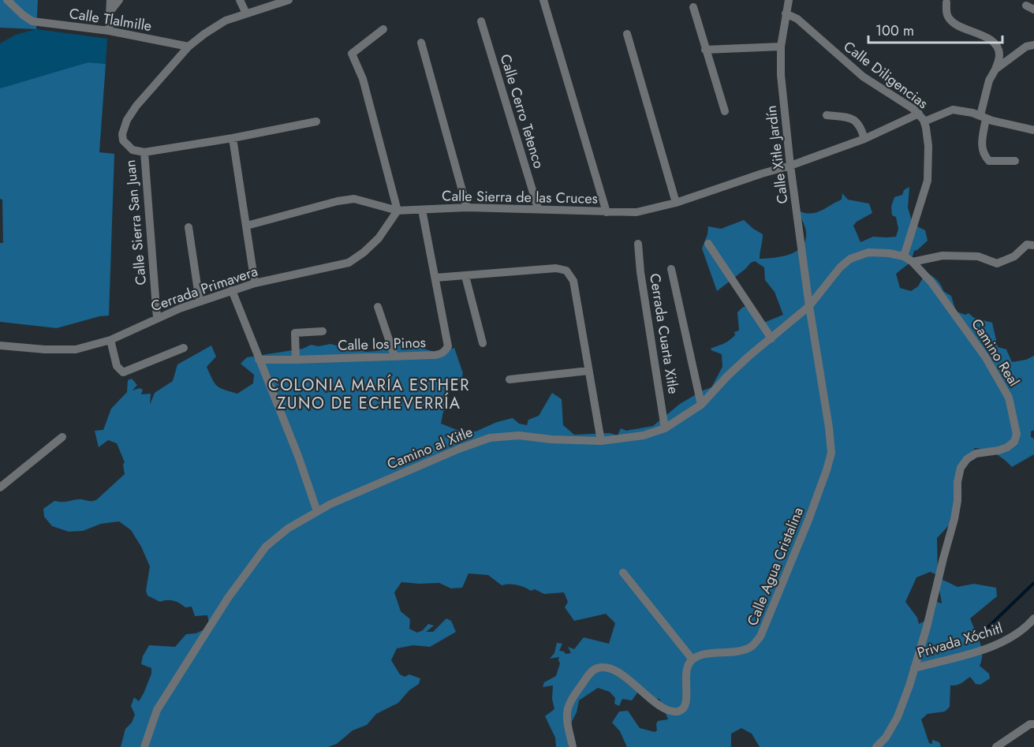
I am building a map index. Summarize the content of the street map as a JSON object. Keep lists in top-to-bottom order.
{
  "streets": {
    "street": [
      "Calle Tlalmille",
      "Calle Diligencias",
      "Calle Cerro Tetenco",
      "Calle Xitle Jardín",
      "Calle Sierra de las Cruces",
      "Calle Sierra San Juan",
      "Cerrada Primavera",
      "Cerrada Cuarta Xitle",
      "Calle los Pinos",
      "Camino Real",
      "Camino al Xitle",
      "Calle Agua Cristalina",
      "Privada Xóchitl"
    ]
  },
  "crossings": [
    ["Calle Tlalmille", "Calle Sierra San Juan"],
    ["Calle Diligencias", "Calle Xitle Jardín"],
    ["Calle Diligencias", "Calle Sierra de las Cruces"],
    ["Calle Diligencias", "Camino Real"],
    ["Calle Cerro Tetenco", "Calle Sierra de las Cruces"],
    ["Calle Xitle Jardín", "Calle Sierra de las Cruces"],
    ["Calle Xitle Jardín", "Camino Real"],
    ["Calle Xitle Jardín", "Camino al Xitle"],
    ["Calle Xitle Jardín", "Calle Agua Cristalina"],
    ["Calle Sierra de las Cruces", "Cerrada Primavera"],
    ["Calle Sierra de las Cruces", "Calle los Pinos"],
    ["Calle Sierra San Juan", "Cerrada Primavera"],
    ["Cerrada Cuarta Xitle", "Camino al Xitle"],
    ["Camino Real", "Camino al Xitle"],
    ["Camino Real", "Calle Agua Cristalina"],
    ["Camino Real", "Privada Xóchitl"],
    ["Camino al Xitle", "Calle Agua Cristalina"]
  ],
  "districts": ["COLONIA MARÍA ESTHER ZUNO DE ECHEVERRÍA"],
  "scale_bar": "100 m"
}
